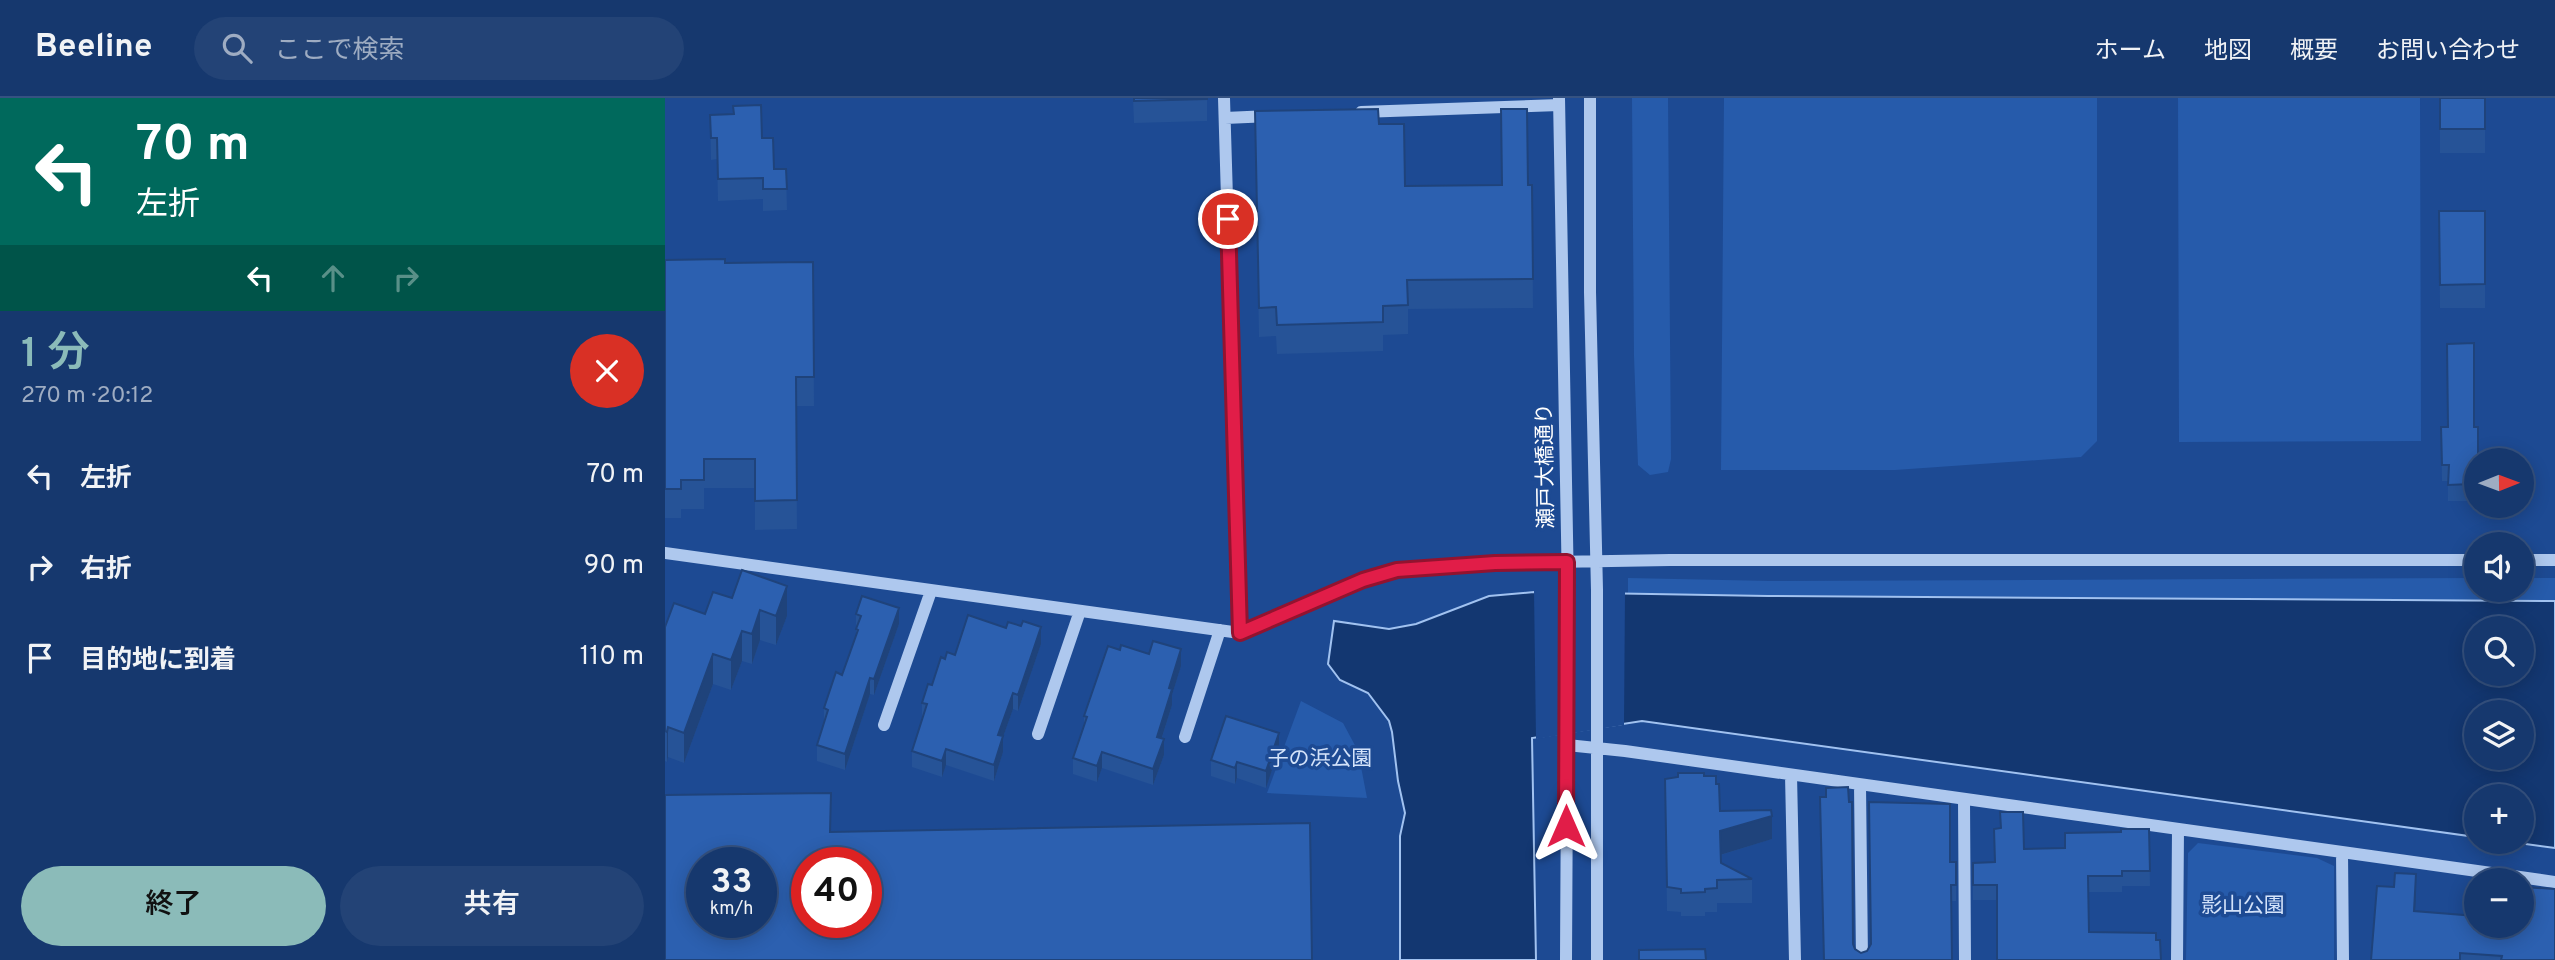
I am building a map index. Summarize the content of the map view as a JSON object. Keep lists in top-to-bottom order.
{
  "streets": {
    "street": ["瀬戸大橋通り"]
  },
  "parks": ["子の浜公園", "影山公園"],
  "north": "right",
  "page": {
    "header": "Beeline",
    "search": "ここで検索",
    "nav": [
      "ホーム",
      "地図",
      "概要",
      "お問い合わせ"
    ],
    "turn": ["70 m", "左折"],
    "heading": ["1 分", "270 m · 20:12"],
    "list": [
      {
        "name": "左折",
        "value": "70 m"
      },
      {
        "name": "右折",
        "value": "90 m"
      },
      {
        "name": "目的地に到着",
        "value": "110 m"
      }
    ],
    "map_buttons": ["+", "−"],
    "speed": "33 km/h",
    "limit": "40",
    "buttons": ["終了", "共有"]
  }
}
